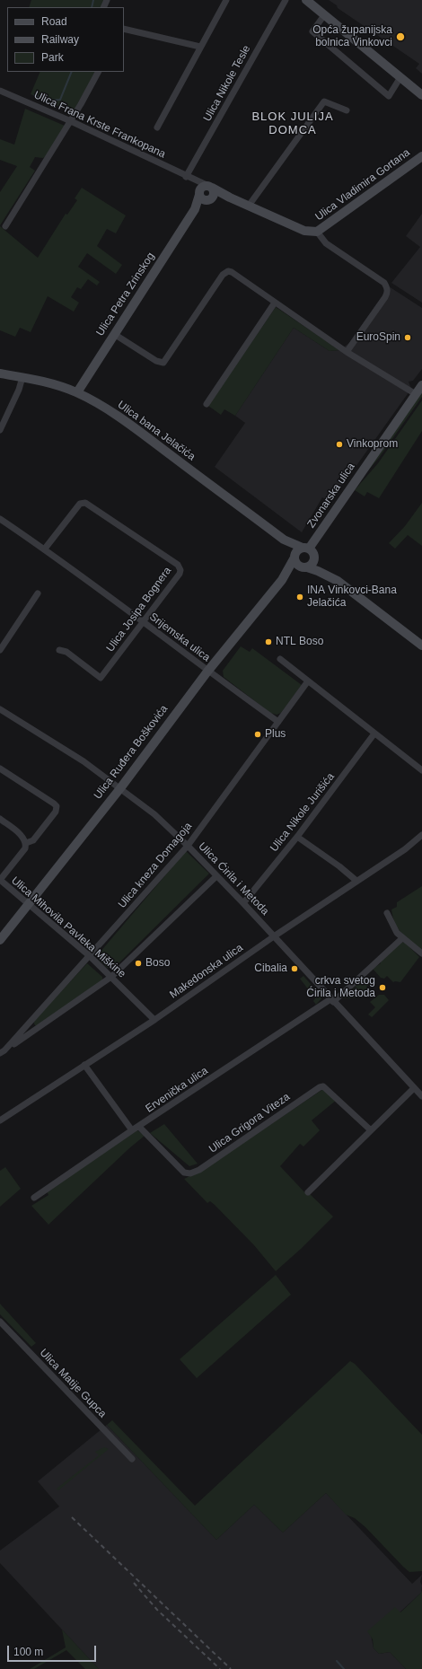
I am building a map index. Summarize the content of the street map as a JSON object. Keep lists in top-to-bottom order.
{
  "streets": {
    "main road": [
      "Ulica Vladimira Gortana",
      "Ulica Petra Zrinskog",
      "Ulica bana Jelačića",
      "Zvonarska ulica",
      "Ulica Ruđera Boškovića"
    ],
    "street": [
      "Ulica Nikole Tesle",
      "Ulica Frana Krste Frankopana",
      "Ulica Josipa Bognera",
      "Srijemska ulica",
      "Ulica Nikole Jurišića",
      "Ulica kneza Domagoja",
      "Ulica Ćirila i Metoda",
      "Ulica Mihovila Pavleka Miškine",
      "Makedonska ulica",
      "Ervenička ulica",
      "Ulica Grigora Viteza",
      "Ulica Matije Gupca"
    ]
  },
  "crossings": [
    ["Ulica Nikole Tesle", "Ulica Frana Krste Frankopana"],
    ["Ulica Frana Krste Frankopana", "Ulica Petra Zrinskog"],
    ["Ulica Petra Zrinskog", "Ulica bana Jelačića"],
    ["Ulica bana Jelačića", "Zvonarska ulica"],
    ["Ulica bana Jelačića", "Ulica Ruđera Boškovića"],
    ["Zvonarska ulica", "Ulica Ruđera Boškovića"],
    ["Ulica Josipa Bognera", "Srijemska ulica"],
    ["Srijemska ulica", "Ulica Ruđera Boškovića"],
    ["Srijemska ulica", "Ulica kneza Domagoja"],
    ["Ulica Ruđera Boškovića", "Ulica Ćirila i Metoda"],
    ["Ulica Ruđera Boškovića", "Ulica Mihovila Pavleka Miškine"],
    ["Ulica Nikole Jurišića", "Ulica Ćirila i Metoda"],
    ["Ulica kneza Domagoja", "Ulica Ćirila i Metoda"],
    ["Ulica kneza Domagoja", "Ulica Mihovila Pavleka Miškine"],
    ["Ulica Ćirila i Metoda", "Makedonska ulica"],
    ["Ulica Ćirila i Metoda", "Ervenička ulica"],
    ["Ulica Mihovila Pavleka Miškine", "Makedonska ulica"],
    ["Ervenička ulica", "Ulica Grigora Viteza"]
  ],
  "districts": ["BLOK JULIJA DOMCA"],
  "places": [
    "Opća županijska bolnica Vinkovci",
    "EuroSpin",
    "Vinkoprom",
    "INA Vinkovci-Bana Jelačića",
    "NTL Boso",
    "Plus",
    "Boso",
    "Cibalia",
    "crkva svetog Ćirila i Metoda"
  ],
  "legend": ["Road", "Railway", "Park"],
  "scale_bar": "100 m"
}
